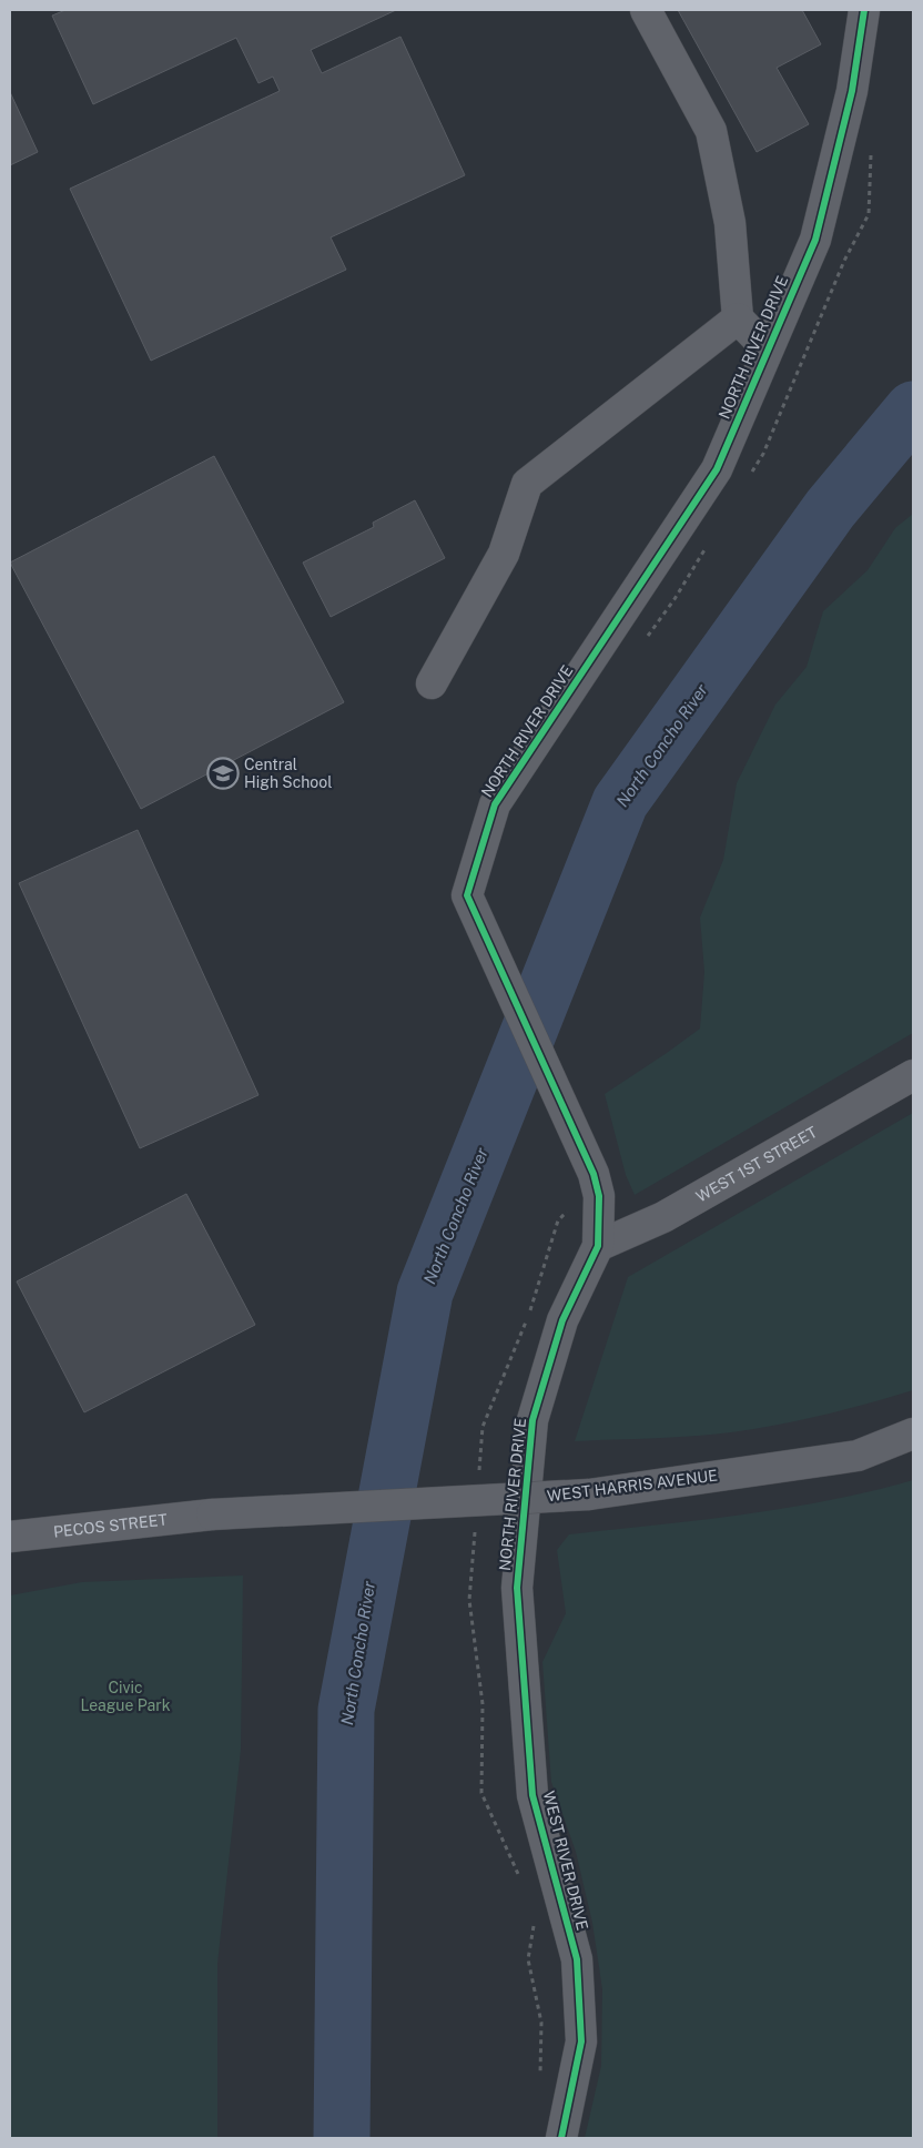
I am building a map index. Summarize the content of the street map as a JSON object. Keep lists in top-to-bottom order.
{
  "streets": {
    "street": [
      "NORTH RIVER DRIVE",
      "WEST 1ST STREET",
      "WEST HARRIS AVENUE",
      "PECOS STREET",
      "WEST RIVER DRIVE"
    ]
  },
  "crossings": [
    ["NORTH RIVER DRIVE", "WEST 1ST STREET"],
    ["NORTH RIVER DRIVE", "WEST RIVER DRIVE"],
    ["WEST HARRIS AVENUE", "PECOS STREET"]
  ],
  "water": ["North Concho River"],
  "parks": ["Civic League Park"],
  "places": {
    "school or university": ["Central High School"]
  }
}
